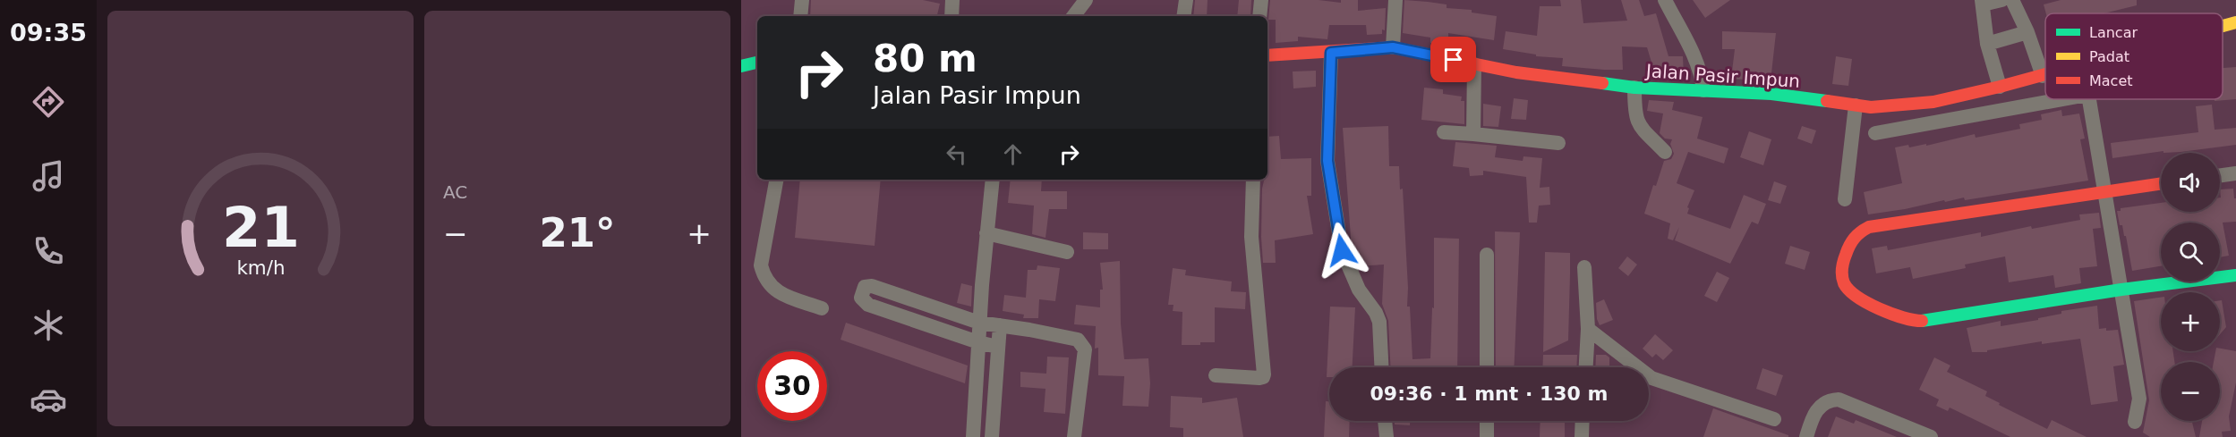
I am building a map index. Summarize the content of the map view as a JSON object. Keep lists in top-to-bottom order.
{
  "streets": {
    "street": ["Jalan Pasir Impun"]
  },
  "legend": ["Lancar", "Padat", "Macet"],
  "page": {
    "tabs": "09:35",
    "tile": "AC",
    "turn": ["80 m", "Jalan Pasir Impun"],
    "map_buttons": ["+", "−"],
    "heat": ["−", "21°", "+"],
    "limit": "30",
    "trip": "09:36 · 1 mnt · 130 m",
    "gauge": ["21", "km/h"]
  }
}
